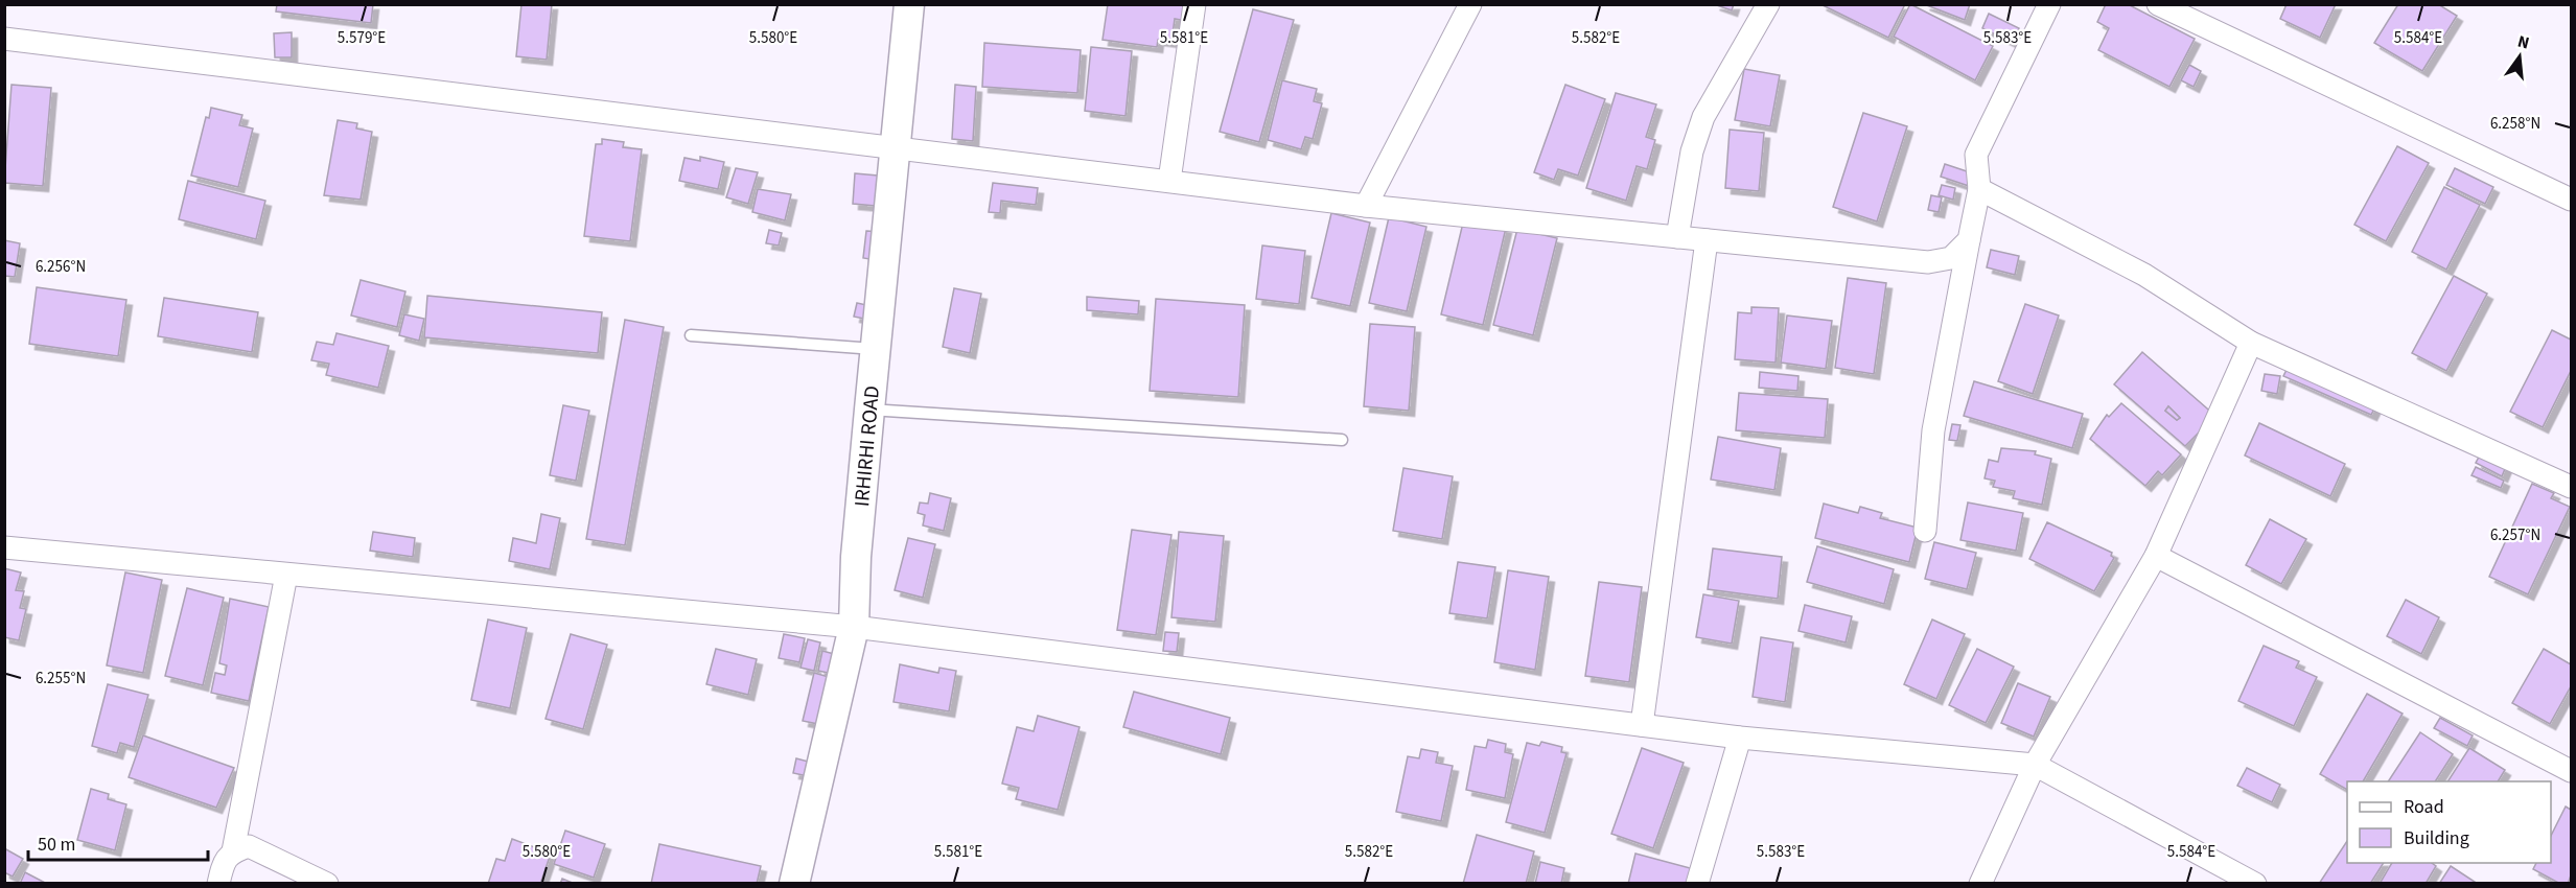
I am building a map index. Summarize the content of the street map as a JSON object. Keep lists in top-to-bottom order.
{
  "streets": {
    "street": ["IRHIRHI ROAD"]
  },
  "legend": ["Road", "Building"],
  "scale_bar": "50 m",
  "north": "top",
  "coordinates": [
    "5.579°E",
    "5.580°E",
    "5.581°E",
    "5.582°E",
    "5.583°E",
    "5.584°E",
    "6.258°N",
    "6.256°N",
    "6.257°N",
    "6.255°N"
  ]
}
